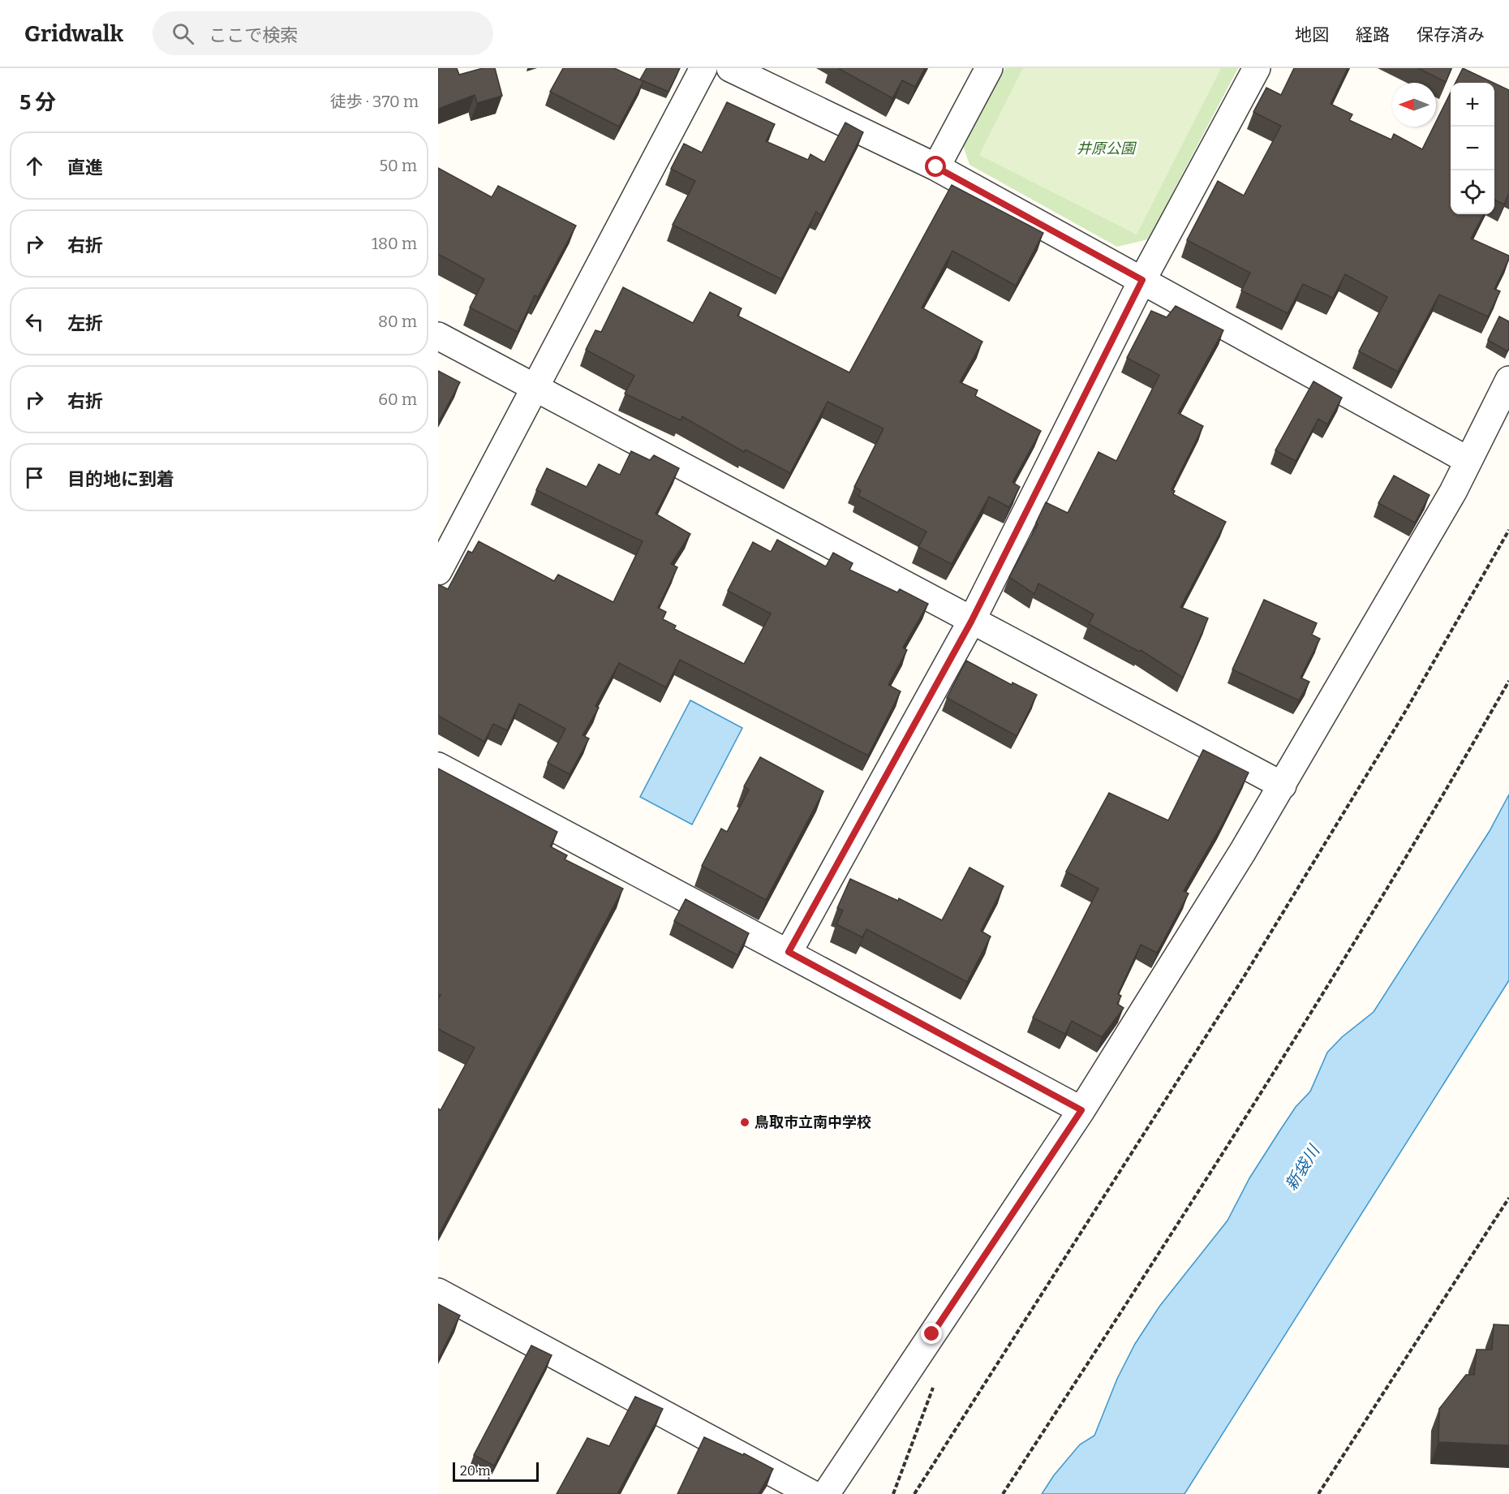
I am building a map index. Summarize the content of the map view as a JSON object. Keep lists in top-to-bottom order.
{
  "water": ["新袋川"],
  "parks": ["井原公園"],
  "places": ["鳥取市立南中学校"],
  "scale_bar": "20 m",
  "north": "left",
  "page": {
    "header": "Gridwalk",
    "search": "ここで検索",
    "nav": ["地図", "経路", "保存済み"],
    "heading": ["5 分", "徒歩 · 370 m"],
    "map_buttons": ["+", "−"],
    "list": [
      ["直進", "50 m"],
      ["右折", "180 m"],
      ["左折", "80 m"],
      ["右折", "60 m"],
      "目的地に到着"
    ],
    "scale": "20 m"
  }
}
